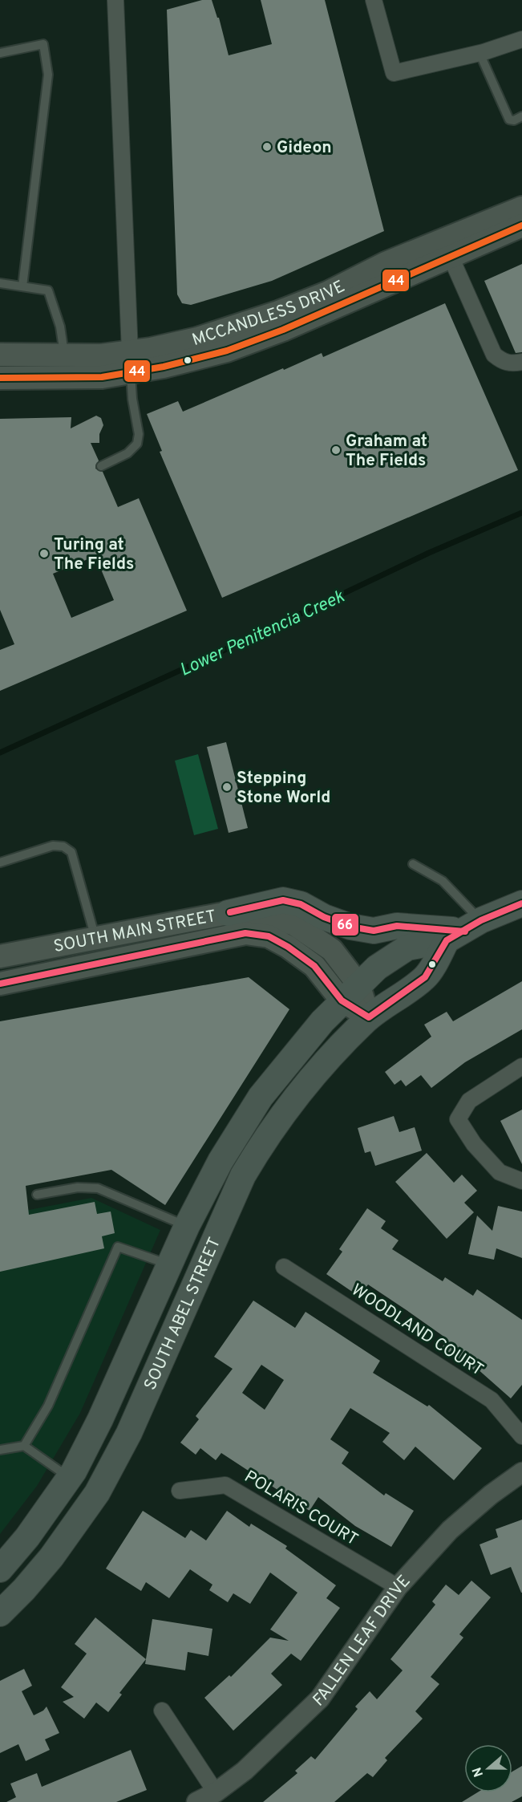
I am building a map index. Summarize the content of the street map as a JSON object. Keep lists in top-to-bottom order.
{
  "streets": {
    "main road": ["MCCANDLESS DRIVE", "SOUTH MAIN STREET", "SOUTH ABEL STREET"],
    "street": ["WOODLAND COURT", "POLARIS COURT", "FALLEN LEAF DRIVE"]
  },
  "crossings": [
    ["SOUTH MAIN STREET", "SOUTH ABEL STREET"],
    ["POLARIS COURT", "FALLEN LEAF DRIVE"]
  ],
  "water": ["Lower Penitencia Creek"],
  "places": [
    "Gideon",
    "Graham at The Fields",
    "Turing at The Fields",
    "Stepping Stone World"
  ],
  "lines": ["transit line 44", "transit line 66"],
  "north": "left"
}
